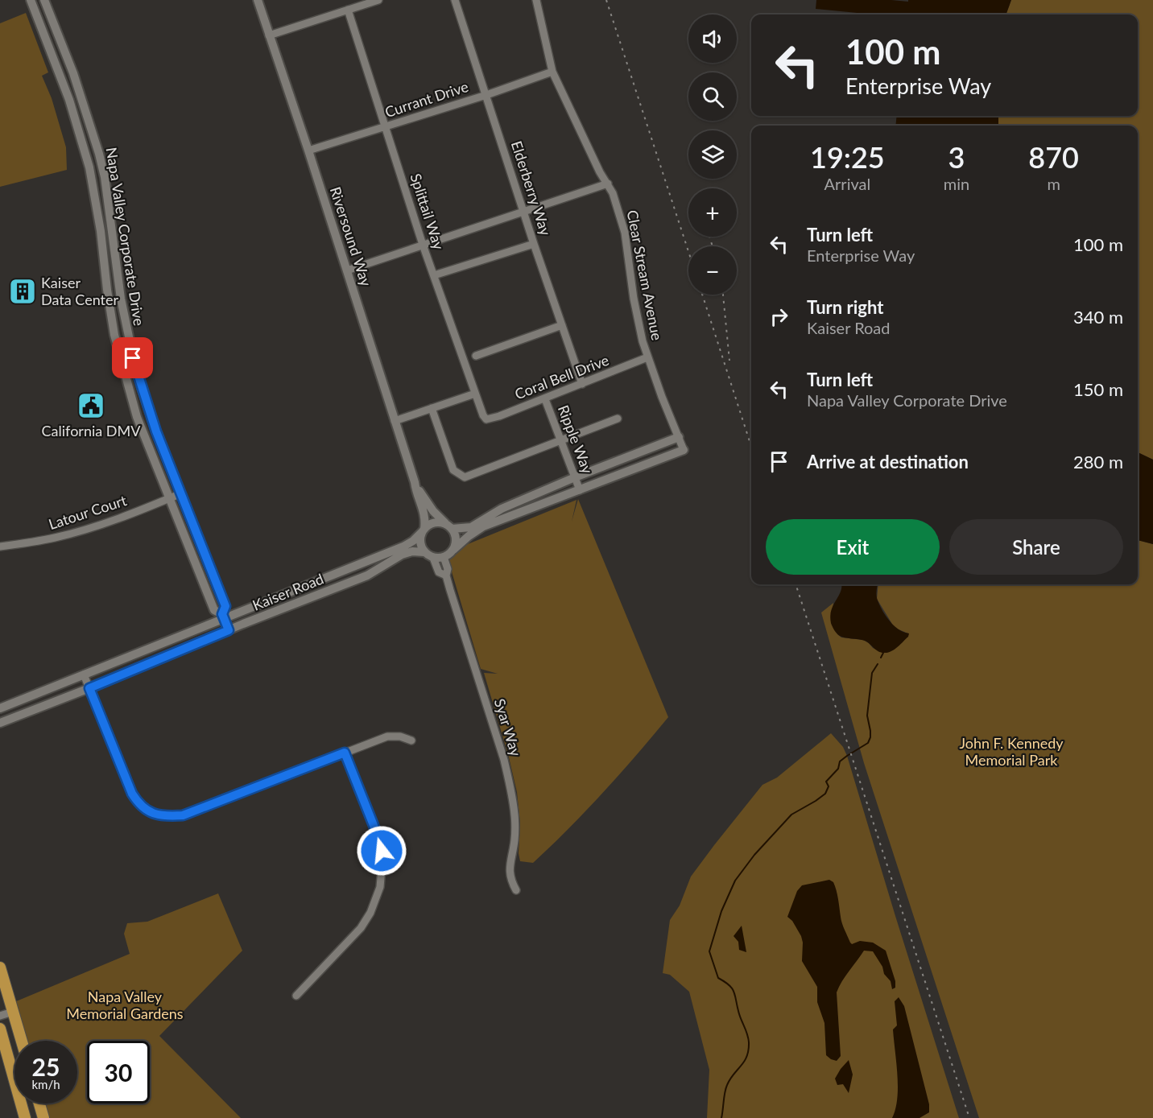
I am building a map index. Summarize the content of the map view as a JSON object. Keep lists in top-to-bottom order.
{
  "streets": {
    "street": [
      "Currant Drive",
      "Elderberry Way",
      "Splittail Way",
      "Napa Valley Corporate Drive",
      "Riversound Way",
      "Clear Stream Avenue",
      "Coral Bell Drive",
      "Ripple Way",
      "Latour Court",
      "Kaiser Road",
      "Syar Way"
    ]
  },
  "crossings": [
    ["Currant Drive", "Elderberry Way"],
    ["Currant Drive", "Splittail Way"],
    ["Currant Drive", "Riversound Way"],
    ["Currant Drive", "Clear Stream Avenue"],
    ["Elderberry Way", "Coral Bell Drive"],
    ["Splittail Way", "Coral Bell Drive"],
    ["Napa Valley Corporate Drive", "Latour Court"],
    ["Napa Valley Corporate Drive", "Kaiser Road"],
    ["Riversound Way", "Kaiser Road"],
    ["Riversound Way", "Syar Way"],
    ["Clear Stream Avenue", "Coral Bell Drive"],
    ["Coral Bell Drive", "Ripple Way"],
    ["Kaiser Road", "Syar Way"]
  ],
  "parks": ["John F. Kennedy Memorial Park", "Napa Valley Memorial Gardens"],
  "places": {
    "building": ["Kaiser Data Center"],
    "public building": ["California DMV"]
  },
  "page": {
    "map_buttons": ["+", "−"],
    "turn": ["100 m", "Enterprise Way"],
    "eta": [
      "19:25",
      "Arrival",
      "3",
      "min",
      "870",
      "m"
    ],
    "list": [
      {
        "name": "Turn left",
        "note": "Enterprise Way",
        "value": "100 m"
      },
      {
        "name": "Turn right",
        "note": "Kaiser Road",
        "value": "340 m"
      },
      {
        "name": "Turn left",
        "note": "Napa Valley Corporate Drive",
        "value": "150 m"
      },
      {
        "name": "Arrive at destination",
        "value": "280 m"
      }
    ],
    "buttons": ["Exit", "Share"],
    "speed": "25 km/h",
    "limit": "30"
  }
}
